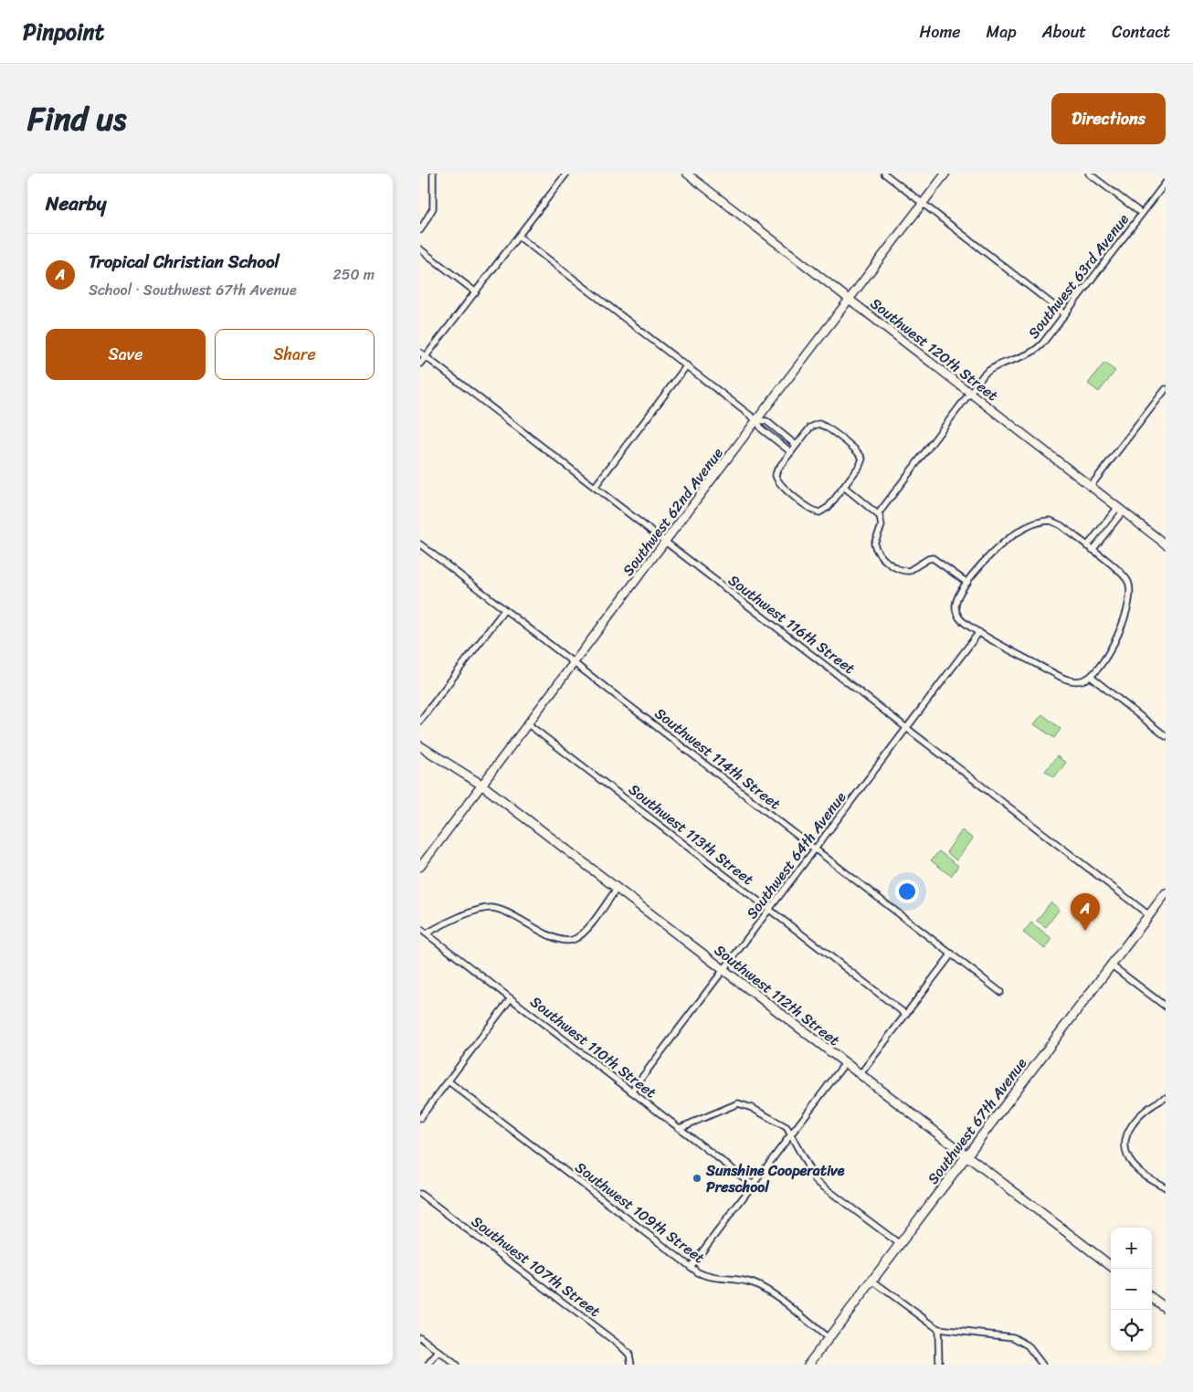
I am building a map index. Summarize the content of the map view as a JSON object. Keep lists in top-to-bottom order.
{
  "streets": {
    "main road": ["Southwest 112th Street", "Southwest 67th Avenue"],
    "street": [
      "Southwest 63rd Avenue",
      "Southwest 120th Street",
      "Southwest 62nd Avenue",
      "Southwest 116th Street",
      "Southwest 114th Street",
      "Southwest 113th Street",
      "Southwest 64th Avenue",
      "Southwest 110th Street",
      "Southwest 109th Street",
      "Southwest 107th Street"
    ]
  },
  "crossings": [
    ["Southwest 63rd Avenue", "Southwest 120th Street"],
    ["Southwest 120th Street", "Southwest 62nd Avenue"],
    ["Southwest 62nd Avenue", "Southwest 116th Street"],
    ["Southwest 62nd Avenue", "Southwest 114th Street"],
    ["Southwest 62nd Avenue", "Southwest 113th Street"],
    ["Southwest 62nd Avenue", "Southwest 112th Street"],
    ["Southwest 116th Street", "Southwest 64th Avenue"],
    ["Southwest 116th Street", "Southwest 67th Avenue"],
    ["Southwest 114th Street", "Southwest 64th Avenue"],
    ["Southwest 113th Street", "Southwest 64th Avenue"],
    ["Southwest 64th Avenue", "Southwest 112th Street"],
    ["Southwest 64th Avenue", "Southwest 110th Street"],
    ["Southwest 112th Street", "Southwest 67th Avenue"],
    ["Southwest 67th Avenue", "Southwest 109th Street"]
  ],
  "places": ["Sunshine Cooperative Preschool"],
  "page": {
    "header": "Pinpoint",
    "nav": [
      "Home",
      "Map",
      "About",
      "Contact"
    ],
    "title": "Find us",
    "buttons": [
      "Directions",
      ["Save", "Share"]
    ],
    "heading": "Nearby",
    "list": [
      {
        "mark": "A",
        "name": "Tropical Christian School",
        "note": "School · Southwest 67th Avenue",
        "value": "250 m"
      }
    ],
    "pins": "A",
    "map_buttons": ["+", "−"]
  }
}
